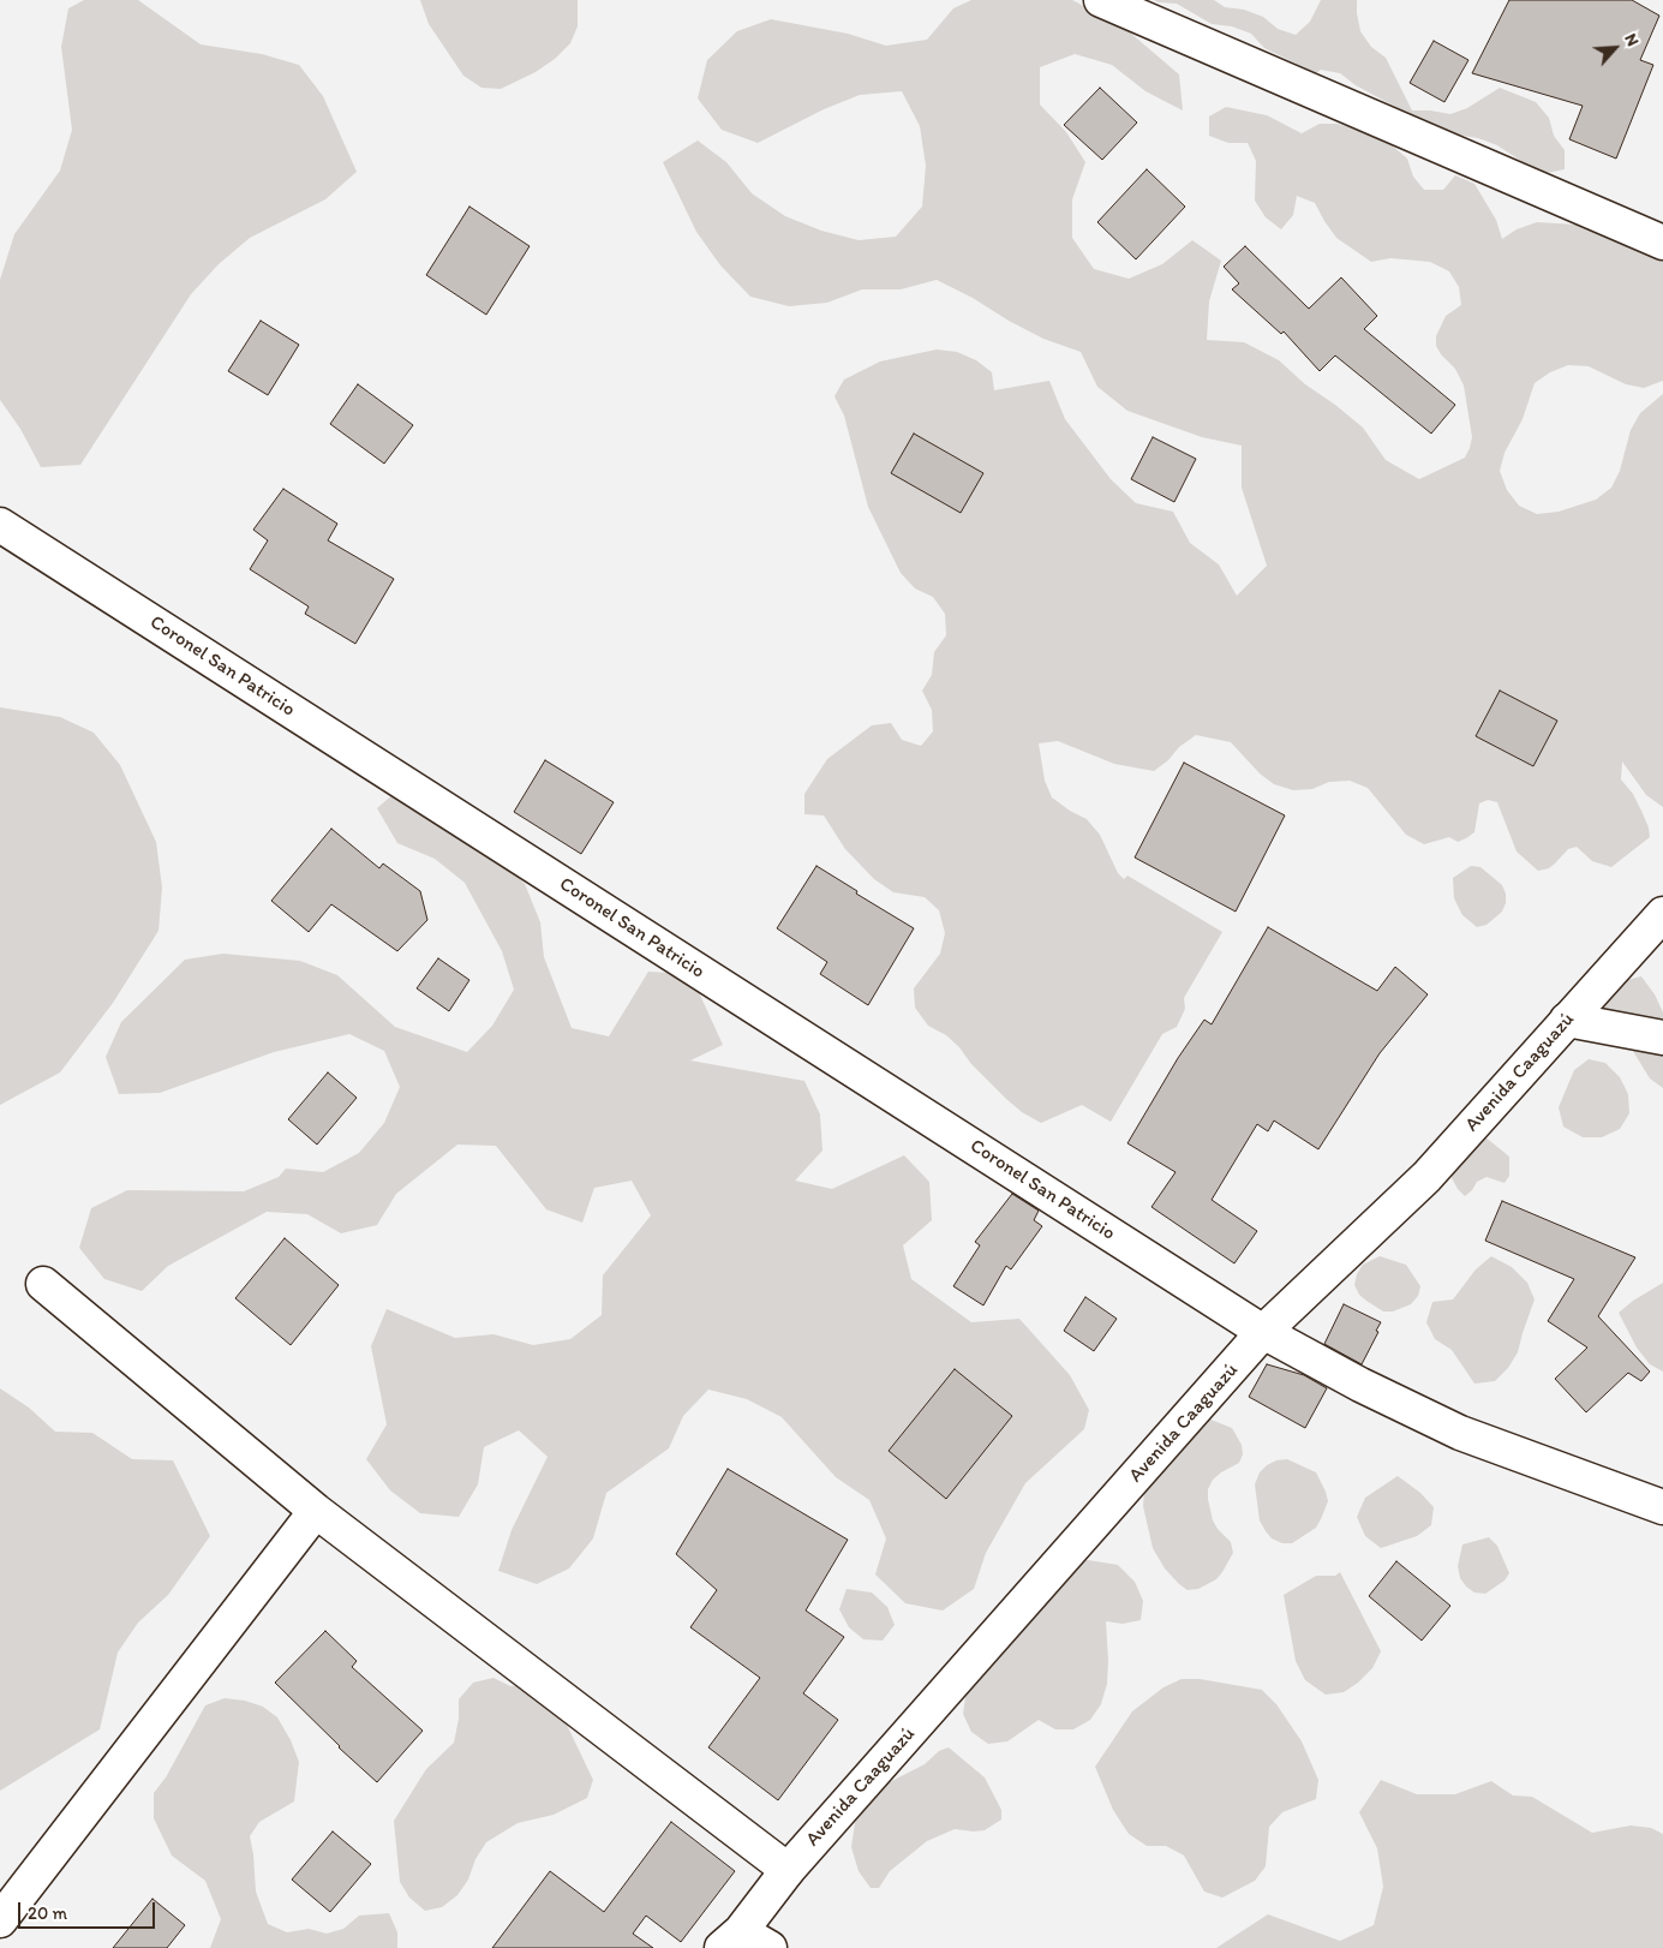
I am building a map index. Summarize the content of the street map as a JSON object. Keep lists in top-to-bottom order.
{
  "streets": {
    "street": ["Coronel San Patricio", "Avenida Caaguazú"]
  },
  "crossings": [
    ["Coronel San Patricio", "Avenida Caaguazú"]
  ],
  "scale_bar": "20 m",
  "north": "top right"
}
